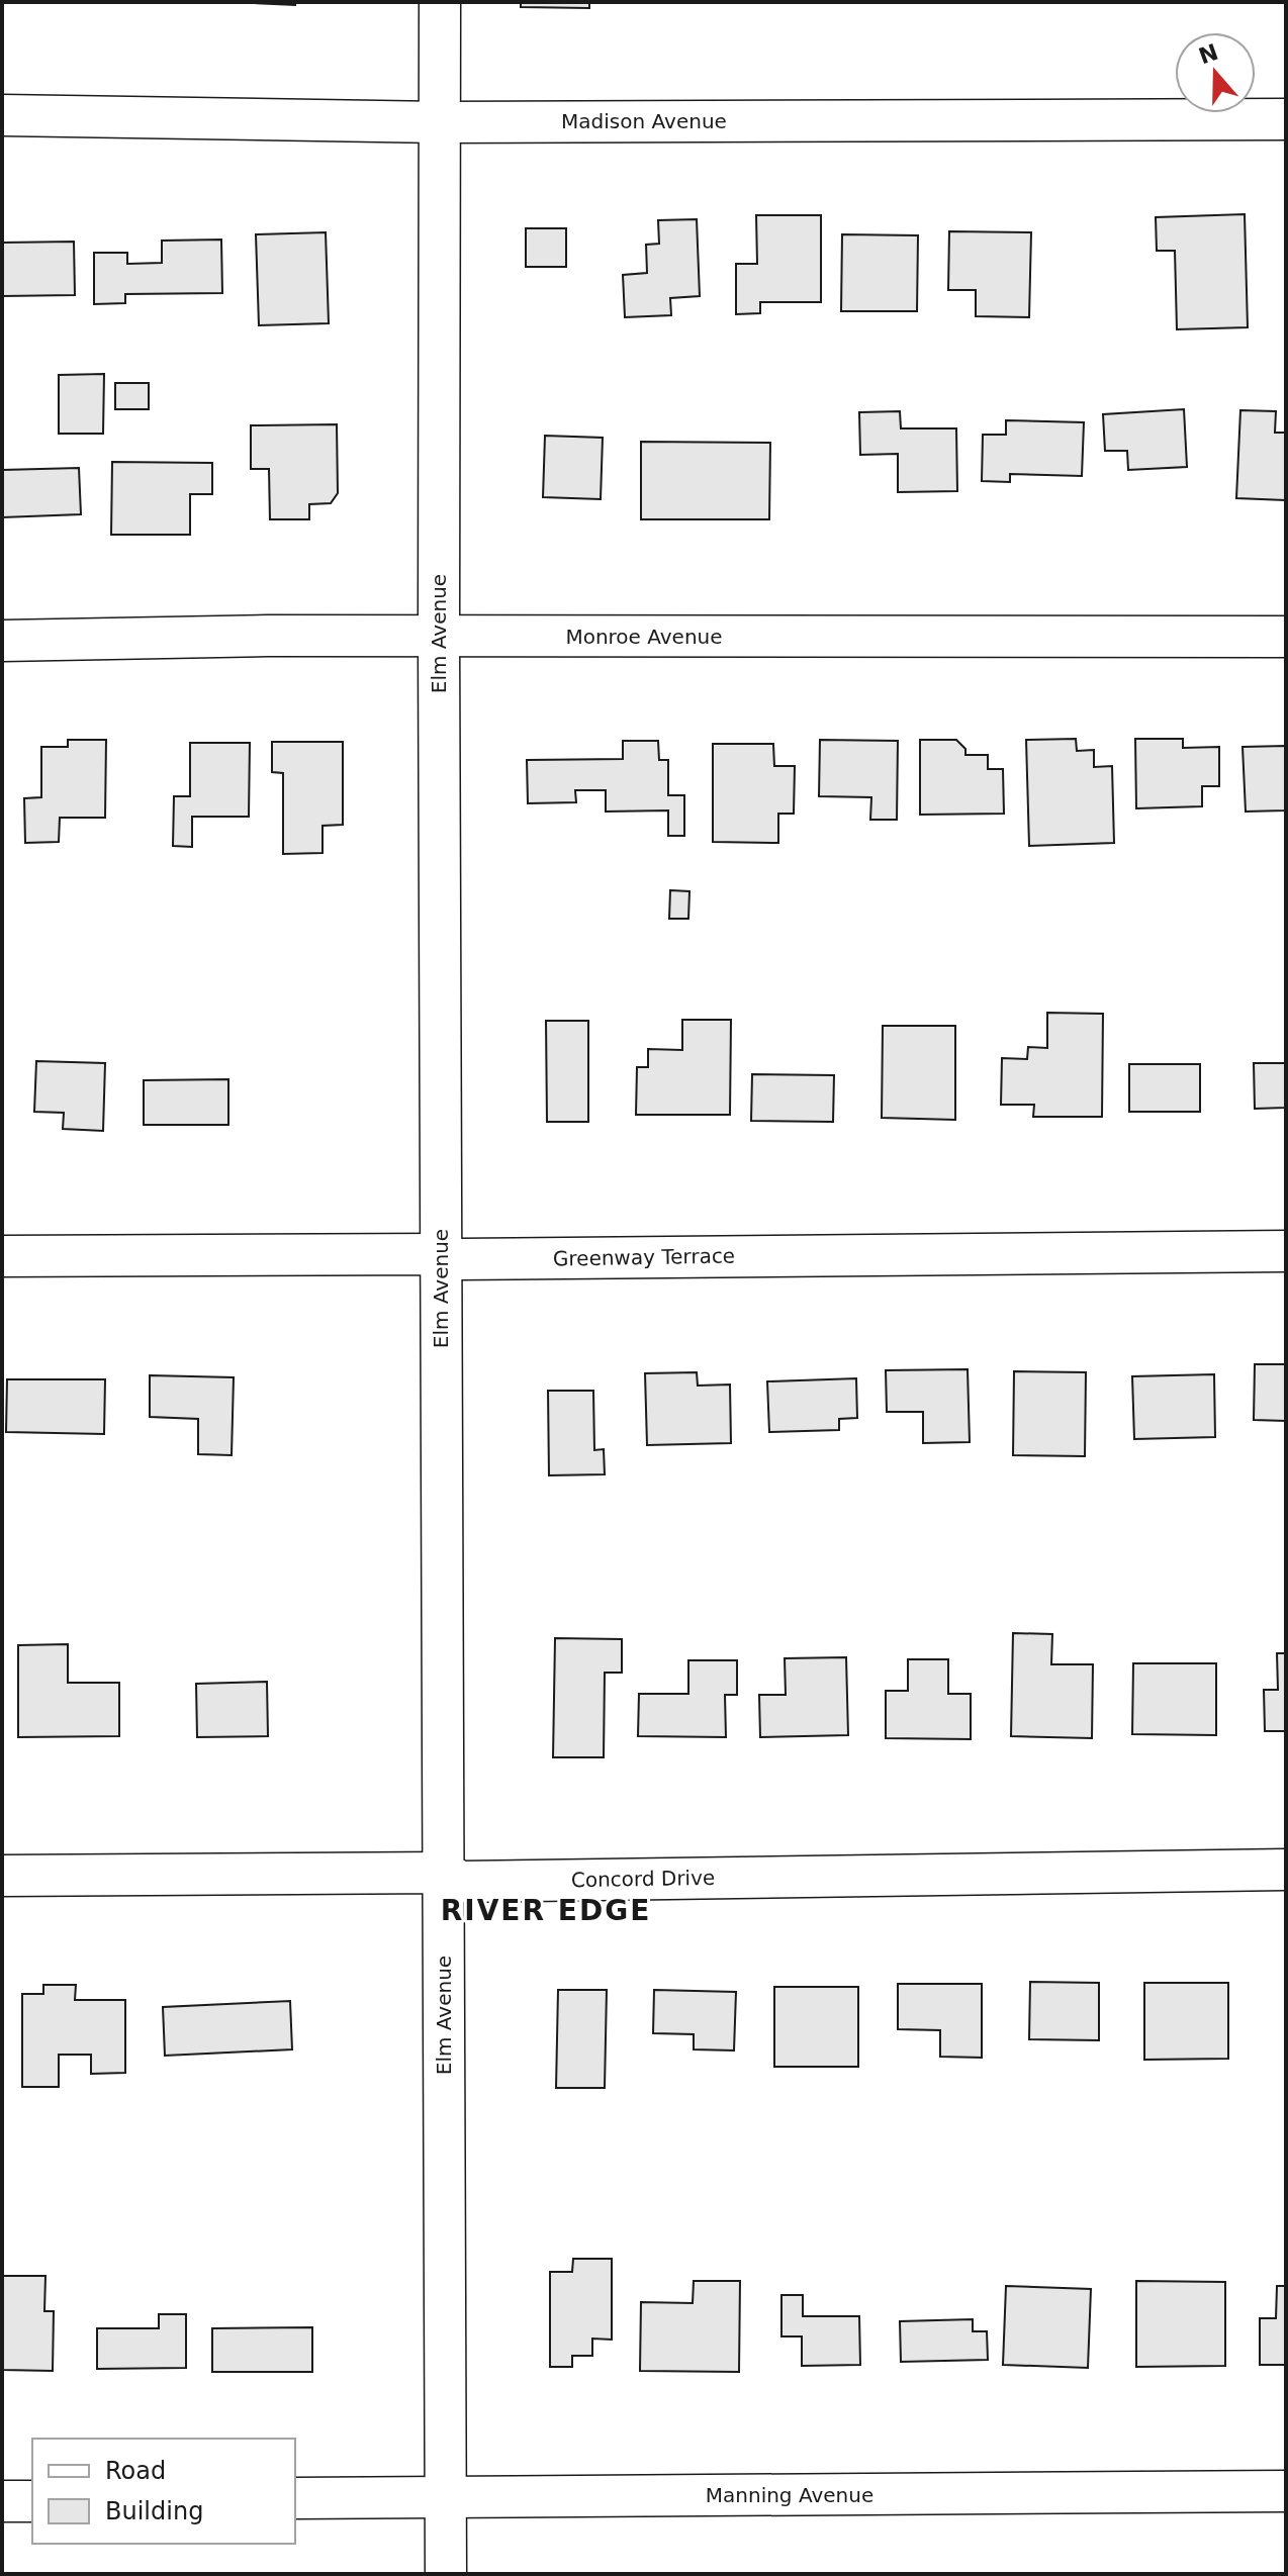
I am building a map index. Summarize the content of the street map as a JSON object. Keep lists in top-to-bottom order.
{
  "streets": {
    "street": [
      "Madison Avenue",
      "Elm Avenue",
      "Monroe Avenue",
      "Greenway Terrace",
      "Concord Drive",
      "Manning Avenue"
    ]
  },
  "crossings": [
    ["Madison Avenue", "Elm Avenue"],
    ["Elm Avenue", "Monroe Avenue"],
    ["Elm Avenue", "Greenway Terrace"],
    ["Elm Avenue", "Concord Drive"],
    ["Elm Avenue", "Manning Avenue"]
  ],
  "districts": ["RIVER EDGE"],
  "legend": ["Road", "Building"],
  "north": "top"
}
